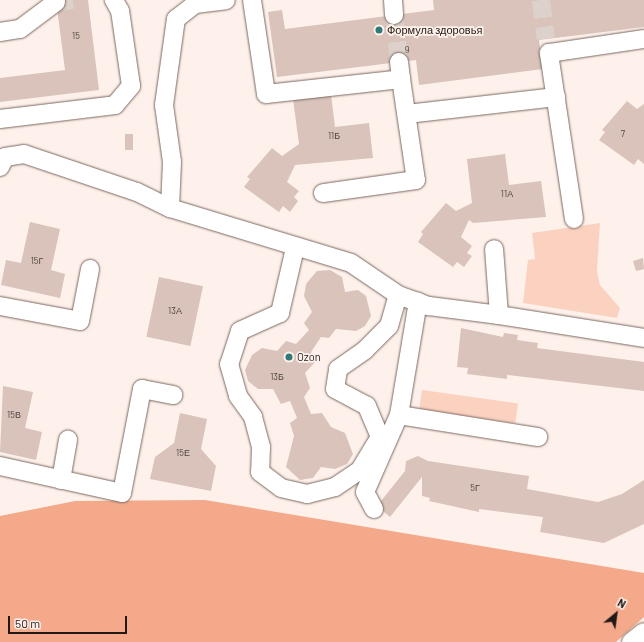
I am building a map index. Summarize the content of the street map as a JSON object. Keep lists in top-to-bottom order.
{
  "places": ["Формула здоровья", "Ozon"],
  "house_numbers": [
    "15",
    "9",
    "7",
    "11Б",
    "11А",
    "15Г",
    "13А",
    "13Б",
    "15В",
    "15Е",
    "5Г"
  ],
  "scale_bar": "50 m",
  "north": "top right"
}
